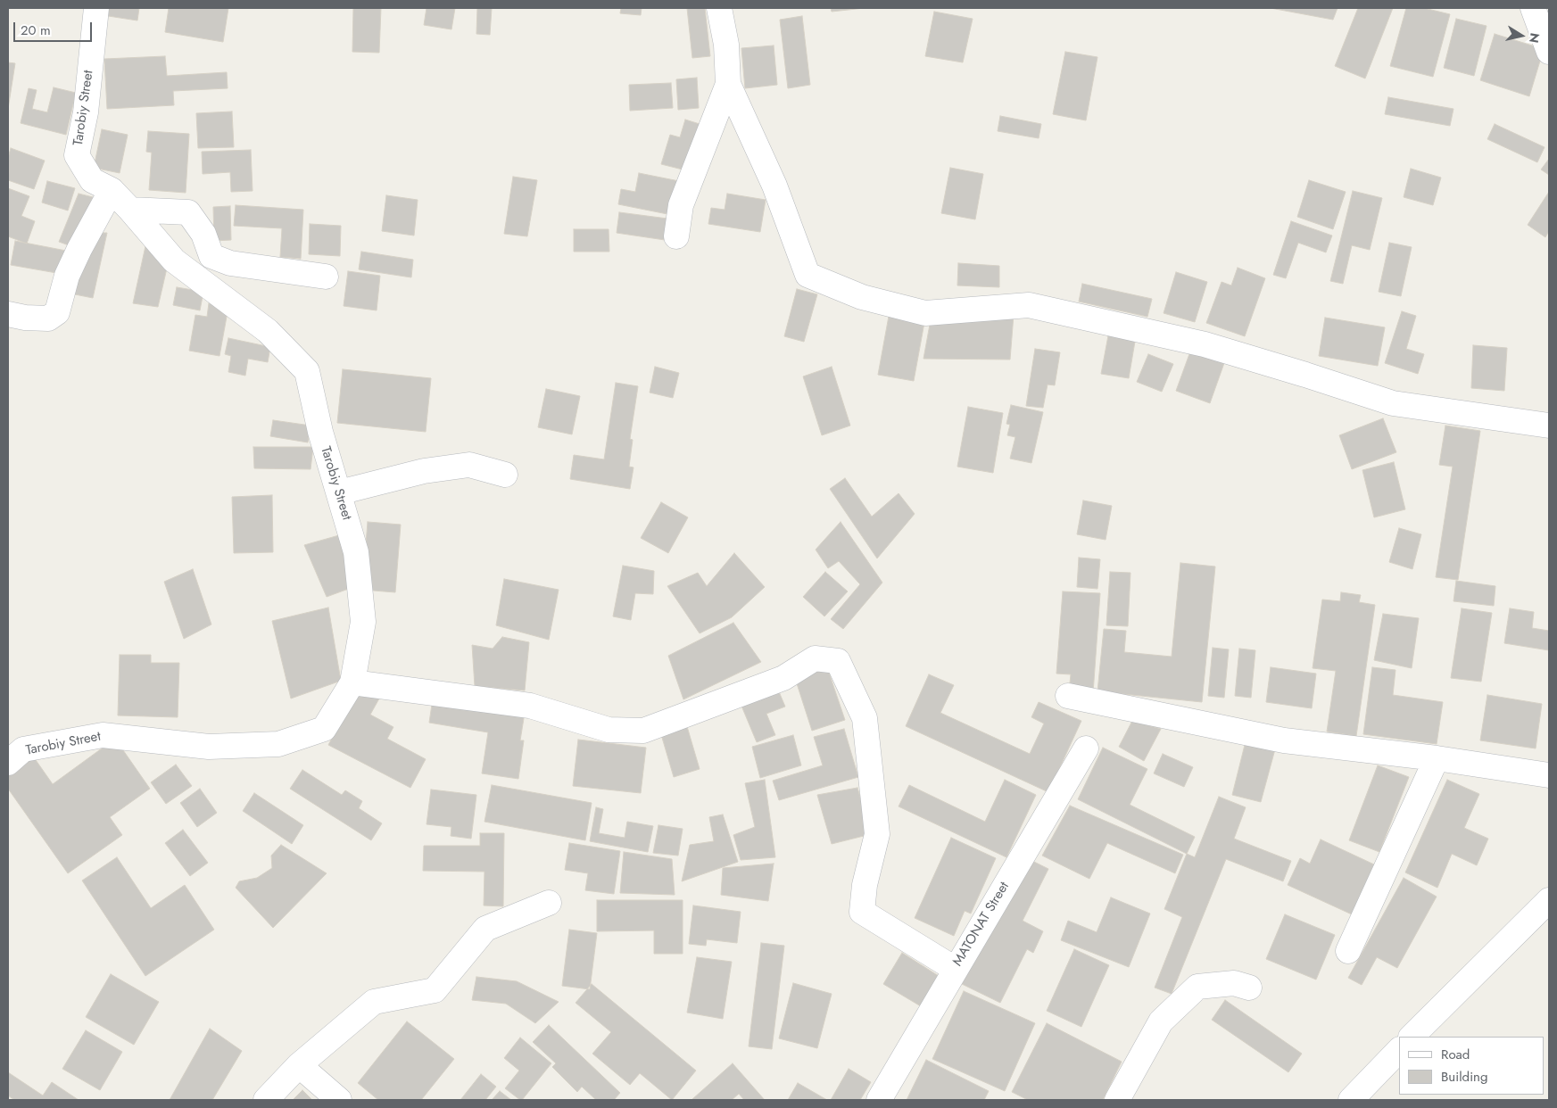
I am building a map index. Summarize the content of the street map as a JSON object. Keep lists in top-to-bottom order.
{
  "streets": {
    "street": ["Tarobiy Street", "MATONAT Street"]
  },
  "legend": ["Road", "Building"],
  "scale_bar": "20 m",
  "north": "right"
}
